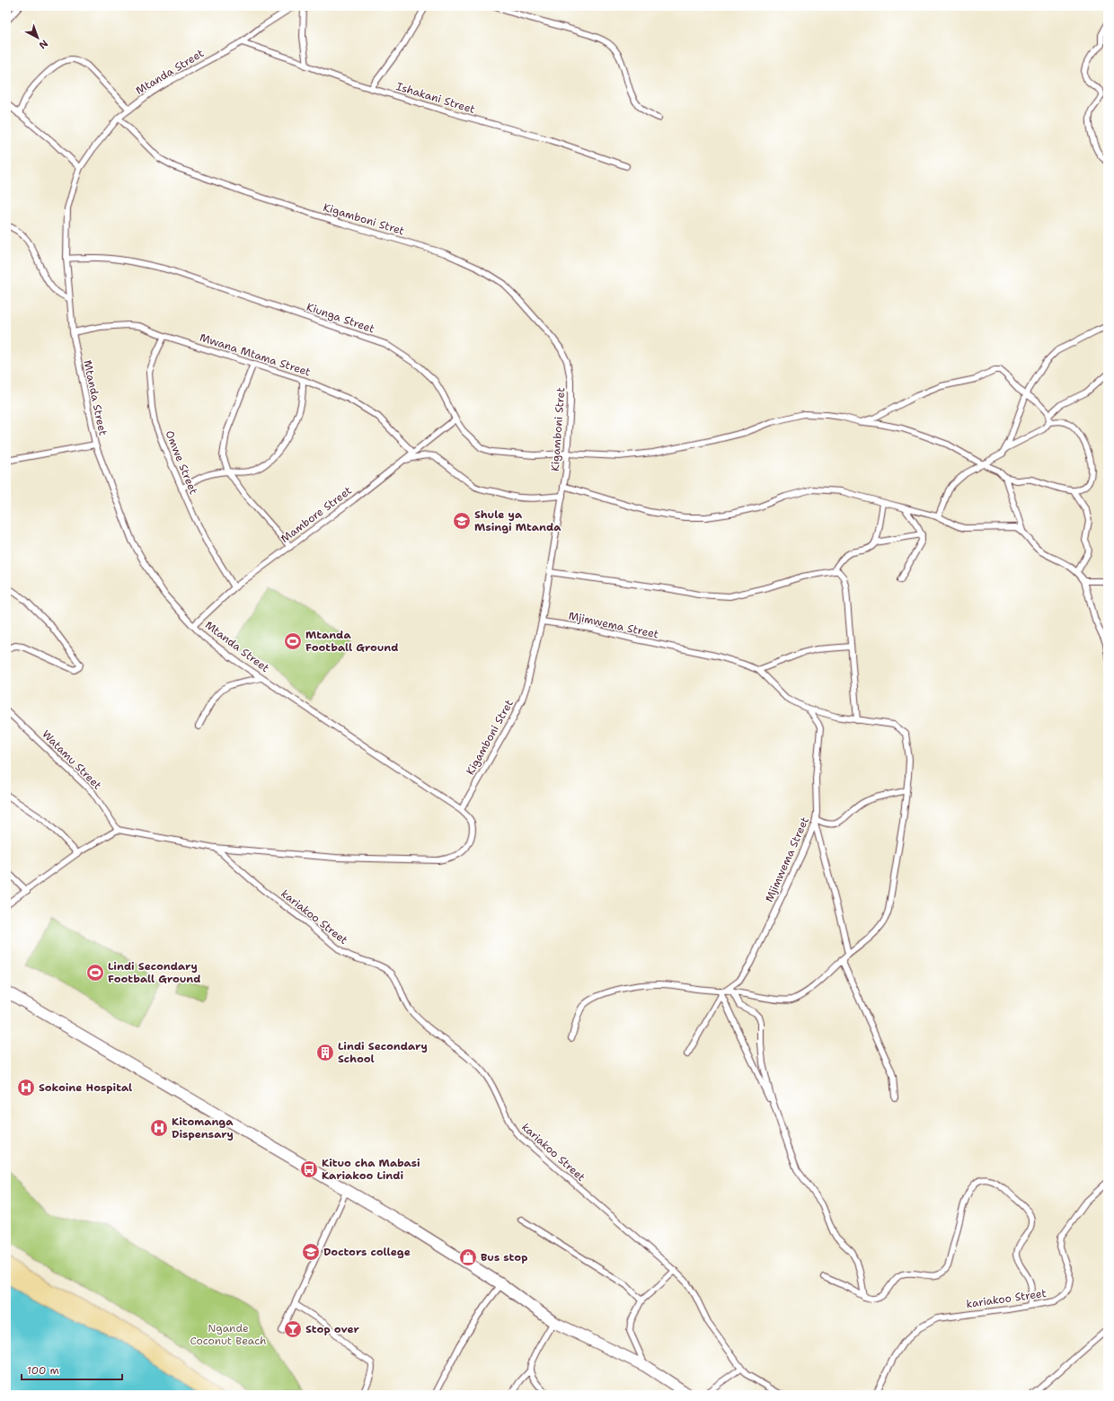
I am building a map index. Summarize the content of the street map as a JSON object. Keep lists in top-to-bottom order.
{
  "streets": {
    "street": [
      "Mtanda Street",
      "Ishakani Street",
      "Kigamboni Stret",
      "Kiunga Street",
      "Mwana Mtama Street",
      "Omwe Street",
      "Mambore Street",
      "Mjimwema Street",
      "Watamu Street",
      "kariakoo Street"
    ]
  },
  "crossings": [
    ["Mtanda Street", "Ishakani Street"],
    ["Mtanda Street", "Kigamboni Stret"],
    ["Mtanda Street", "Kiunga Street"],
    ["Mtanda Street", "Mwana Mtama Street"],
    ["Mtanda Street", "Mambore Street"],
    ["Mtanda Street", "Watamu Street"],
    ["Mtanda Street", "kariakoo Street"],
    ["Kigamboni Stret", "Kiunga Street"],
    ["Kigamboni Stret", "Mjimwema Street"],
    ["Mwana Mtama Street", "Omwe Street"],
    ["Mwana Mtama Street", "Mambore Street"],
    ["Omwe Street", "Mambore Street"]
  ],
  "parks": ["Ngande Coconut Beach"],
  "places": {
    "school or university": ["Shule ya Msingi Mtanda", "Doctors college"],
    "sports": ["Mtanda Football Ground", "Lindi Secondary Football Ground"],
    "building": ["Lindi Secondary School"],
    "hospital": ["Sokoine Hospital", "Kitomanga Dispensary"],
    "bus stop": ["Kituo cha Mabasi Kariakoo Lindi"],
    "shop": ["Bus stop"],
    "bar": ["Stop over"]
  },
  "scale_bar": "100 m",
  "north": "bottom right"
}
